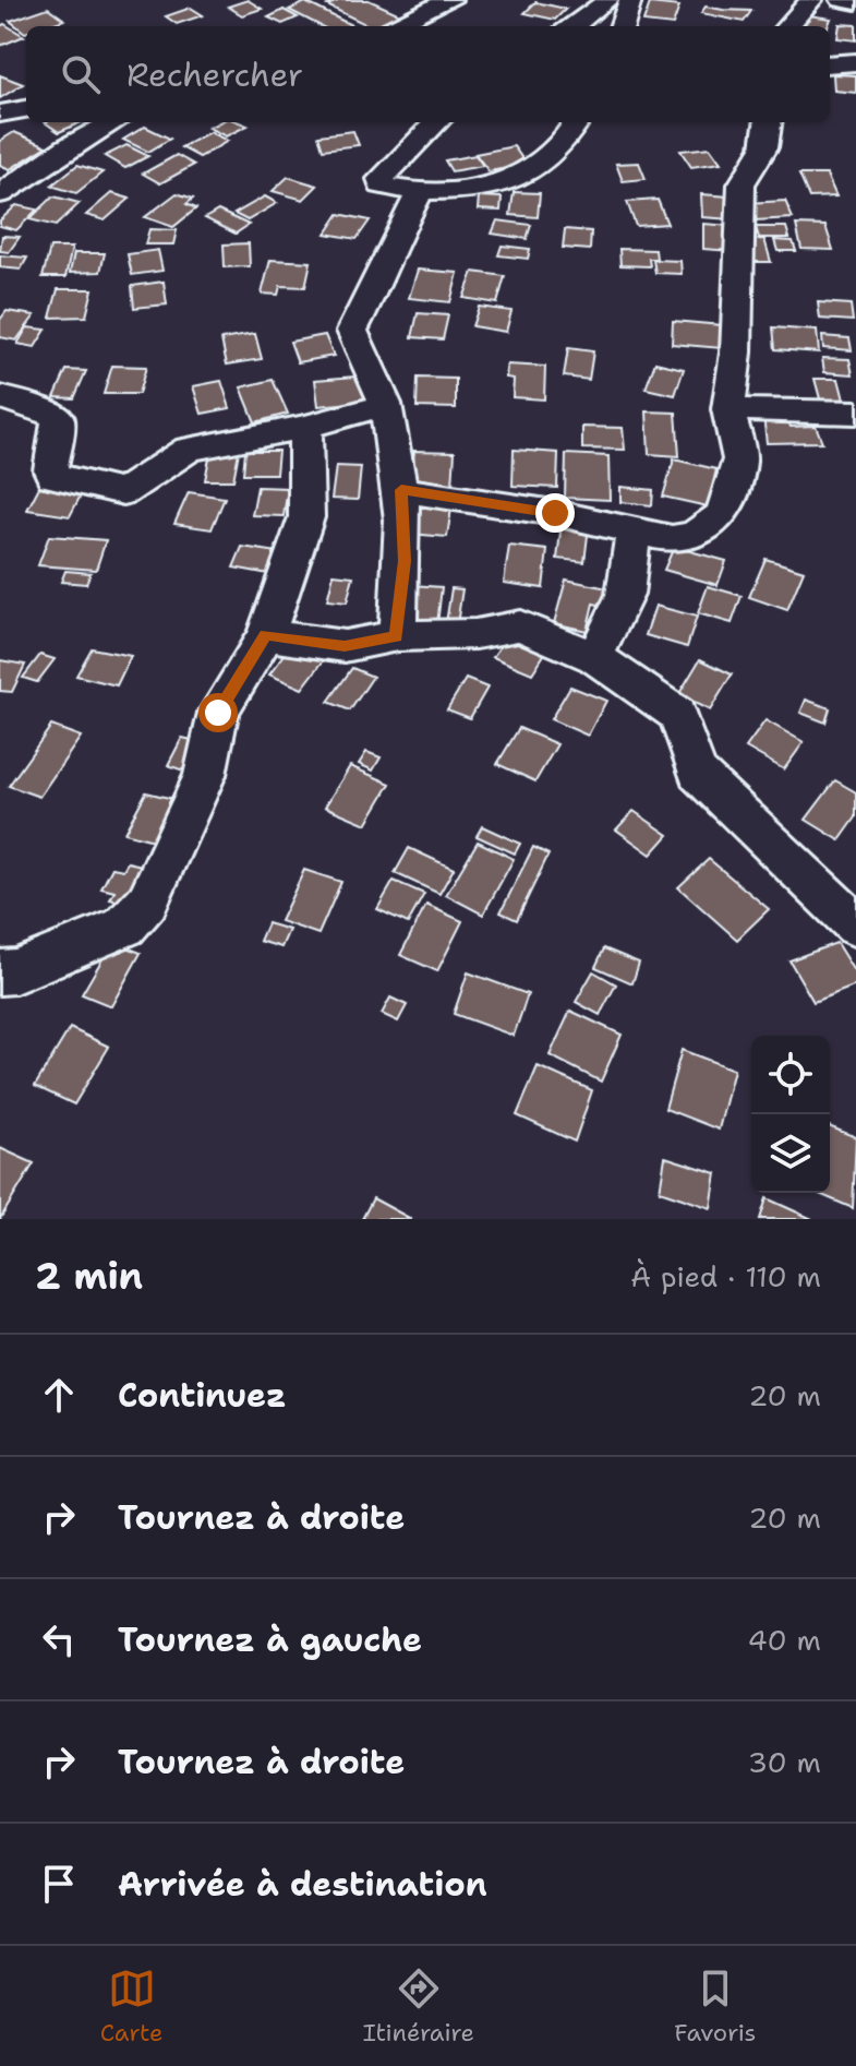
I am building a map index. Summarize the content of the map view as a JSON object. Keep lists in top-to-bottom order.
{
  "page": {
    "search": "Rechercher",
    "heading": ["2 min", "À pied · 110 m"],
    "list": [
      ["Continuez", "20 m"],
      ["Tournez à droite", "20 m"],
      ["Tournez à gauche", "40 m"],
      ["Tournez à droite", "30 m"],
      "Arrivée à destination"
    ],
    "nav": ["Carte", "Itinéraire", "Favoris"]
  }
}
